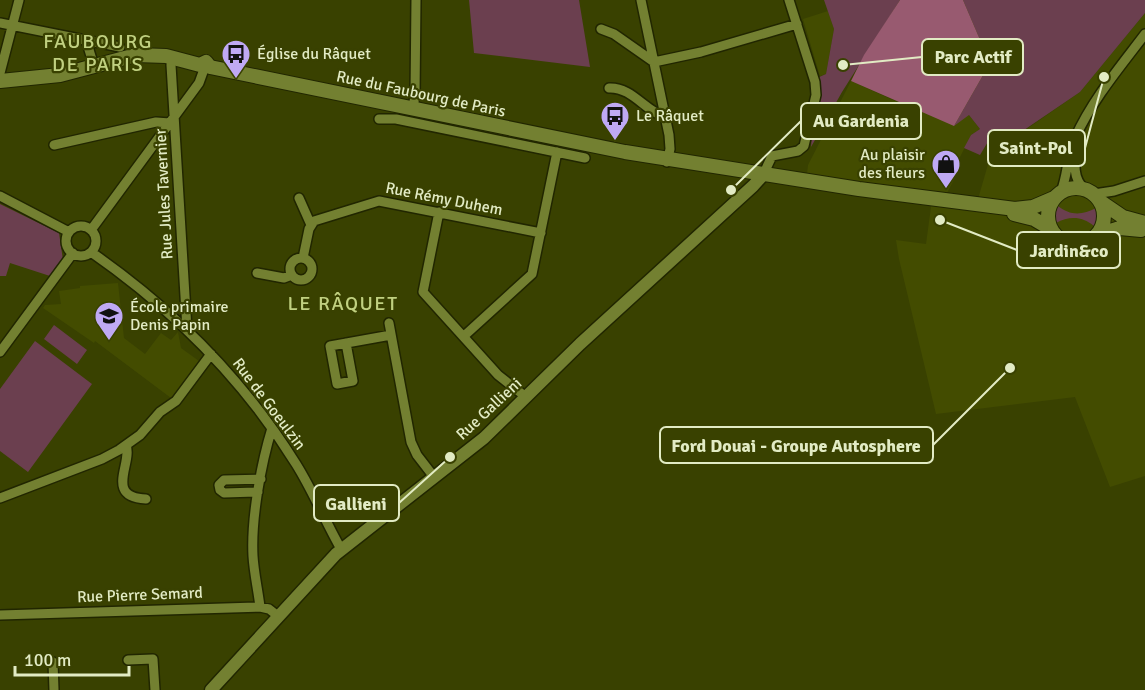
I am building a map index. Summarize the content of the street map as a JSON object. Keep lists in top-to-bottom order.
{
  "streets": {
    "main road": ["Rue du Faubourg de Paris"],
    "street": [
      "Rue Jules Tavernier",
      "Rue Rémy Duhem",
      "Rue de Goeulzin",
      "Rue Gallieni",
      "Rue Pierre Semard"
    ]
  },
  "crossings": [
    ["Rue du Faubourg de Paris", "Rue Jules Tavernier"],
    ["Rue du Faubourg de Paris", "Rue Gallieni"],
    ["Rue Jules Tavernier", "Rue de Goeulzin"],
    ["Rue de Goeulzin", "Rue Gallieni"]
  ],
  "districts": ["FAUBOURG DE PARIS", "LE RÂQUET"],
  "places": {
    "other": [
      "Parc Actif",
      "Saint-Pol",
      "Au Gardenia",
      "Jardin&co",
      "Ford Douai - Groupe Autosphere",
      "Gallieni"
    ],
    "bus stop": ["Église du Râquet", "Le Râquet"],
    "shop": ["Au plaisir des fleurs"],
    "school or university": ["École primaire Denis Papin"]
  },
  "scale_bar": "100 m"
}
